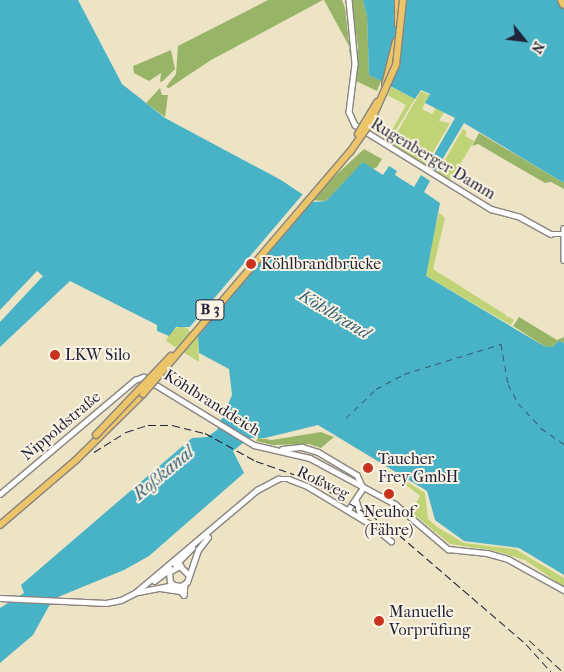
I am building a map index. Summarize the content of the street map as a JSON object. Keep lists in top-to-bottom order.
{
  "streets": {
    "main road": ["B 3"],
    "street": [
      "Rugenberger Damm",
      "Köhlbranddeich",
      "Nippoldstraße",
      "Roßweg"
    ]
  },
  "crossings": [
    ["Köhlbranddeich", "Nippoldstraße"],
    ["Köhlbranddeich", "Roßweg"]
  ],
  "water": ["Köhlbrand", "Roßkanal"],
  "places": [
    "Köhlbrandbrücke",
    "LKW Silo",
    "Taucher Frey GmbH",
    "Neuhof (Fähre)",
    "Manuelle Vorprüfung"
  ],
  "north": "bottom right"
}
